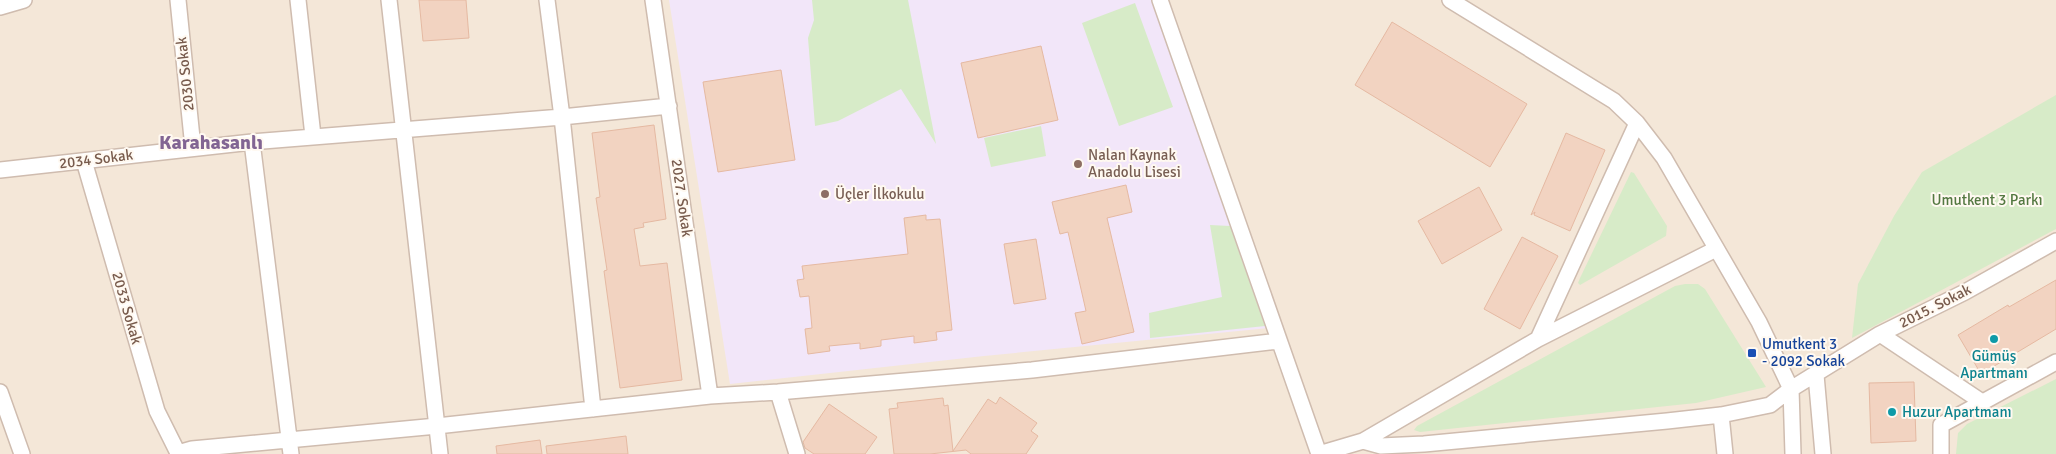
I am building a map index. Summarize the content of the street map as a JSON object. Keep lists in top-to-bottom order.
{
  "streets": {
    "street": [
      "2030 Sokak",
      "2034 Sokak",
      "2027. Sokak",
      "2015. Sokak",
      "2033 Sokak"
    ]
  },
  "crossings": [
    ["2030 Sokak", "2034 Sokak"],
    ["2034 Sokak", "2027. Sokak"],
    ["2034 Sokak", "2033 Sokak"]
  ],
  "districts": ["Karahasanlı"],
  "parks": ["Umutkent 3 Parkı"],
  "places": {
    "other": [
      "Nalan Kaynak Anadolu Lisesi",
      "Üçler İlkokulu",
      "Gümüş Apartmanı",
      "Huzur Apartmanı"
    ],
    "transit": ["Umutkent 3 - 2092 Sokak"]
  }
}
